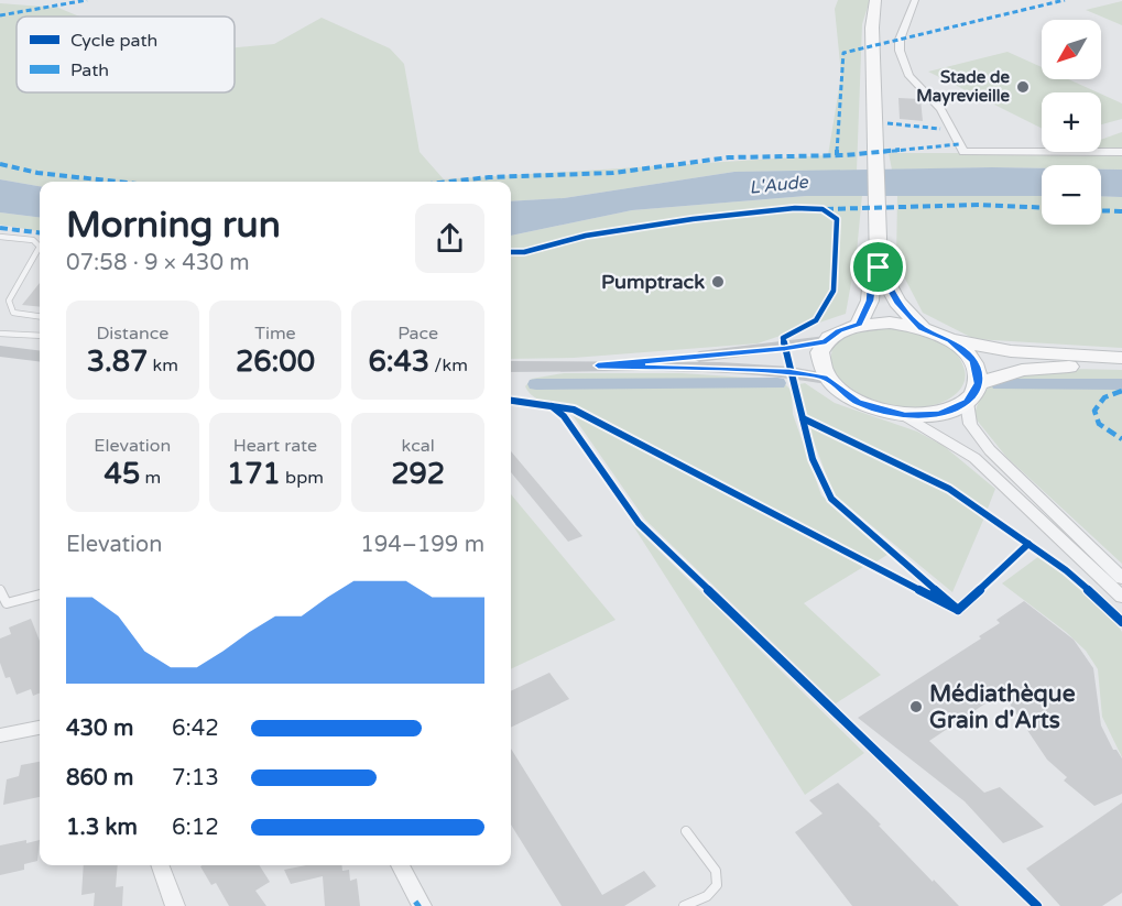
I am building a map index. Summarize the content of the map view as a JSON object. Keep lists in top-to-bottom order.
{
  "water": ["L'Aude"],
  "places": ["Stade de Mayrevieille", "Pumptrack", "Médiathèque Grain d'Arts"],
  "legend": ["Cycle path", "Path"],
  "north": "bottom left",
  "page": {
    "map_buttons": ["+", "−"],
    "heading": ["Morning run", "07:58 · 9 × 430 m"],
    "stats": [
      ["Distance", "3.87 km"],
      ["Time", "26:00"],
      ["Pace", "6:43 /km"],
      ["Elevation", "45 m"],
      ["Heart rate", "171 bpm"],
      ["kcal", "292"]
    ],
    "chart": ["Elevation", "194–199 m"],
    "list": [
      {
        "name": "430 m",
        "note": "6:42"
      },
      {
        "name": "860 m",
        "note": "7:13"
      },
      {
        "name": "1.3 km",
        "note": "6:12"
      }
    ]
  }
}
